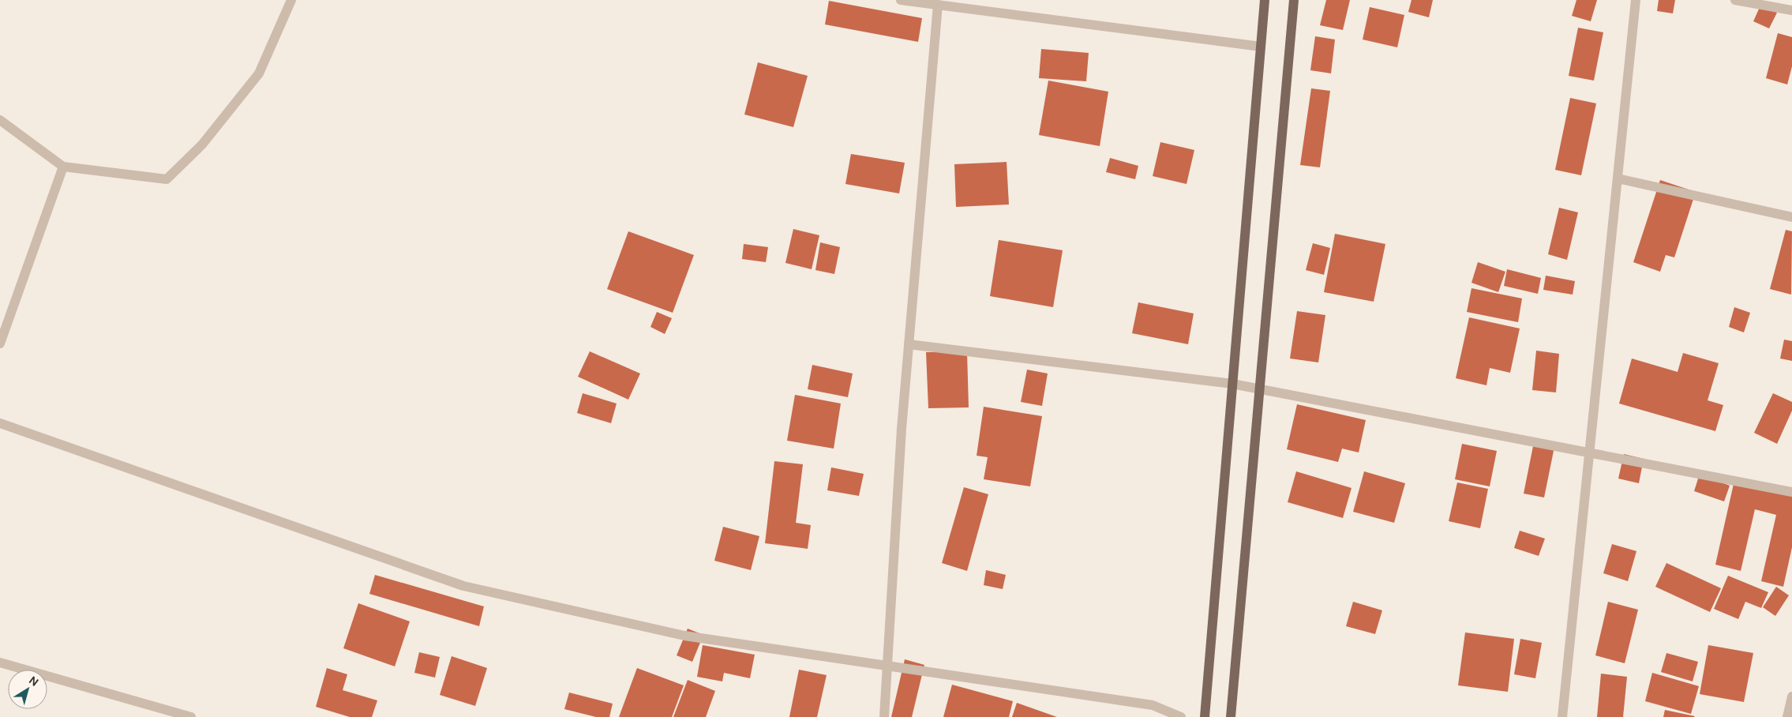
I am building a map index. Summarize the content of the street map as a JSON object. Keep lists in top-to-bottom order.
{
  "north": "top right"
}
